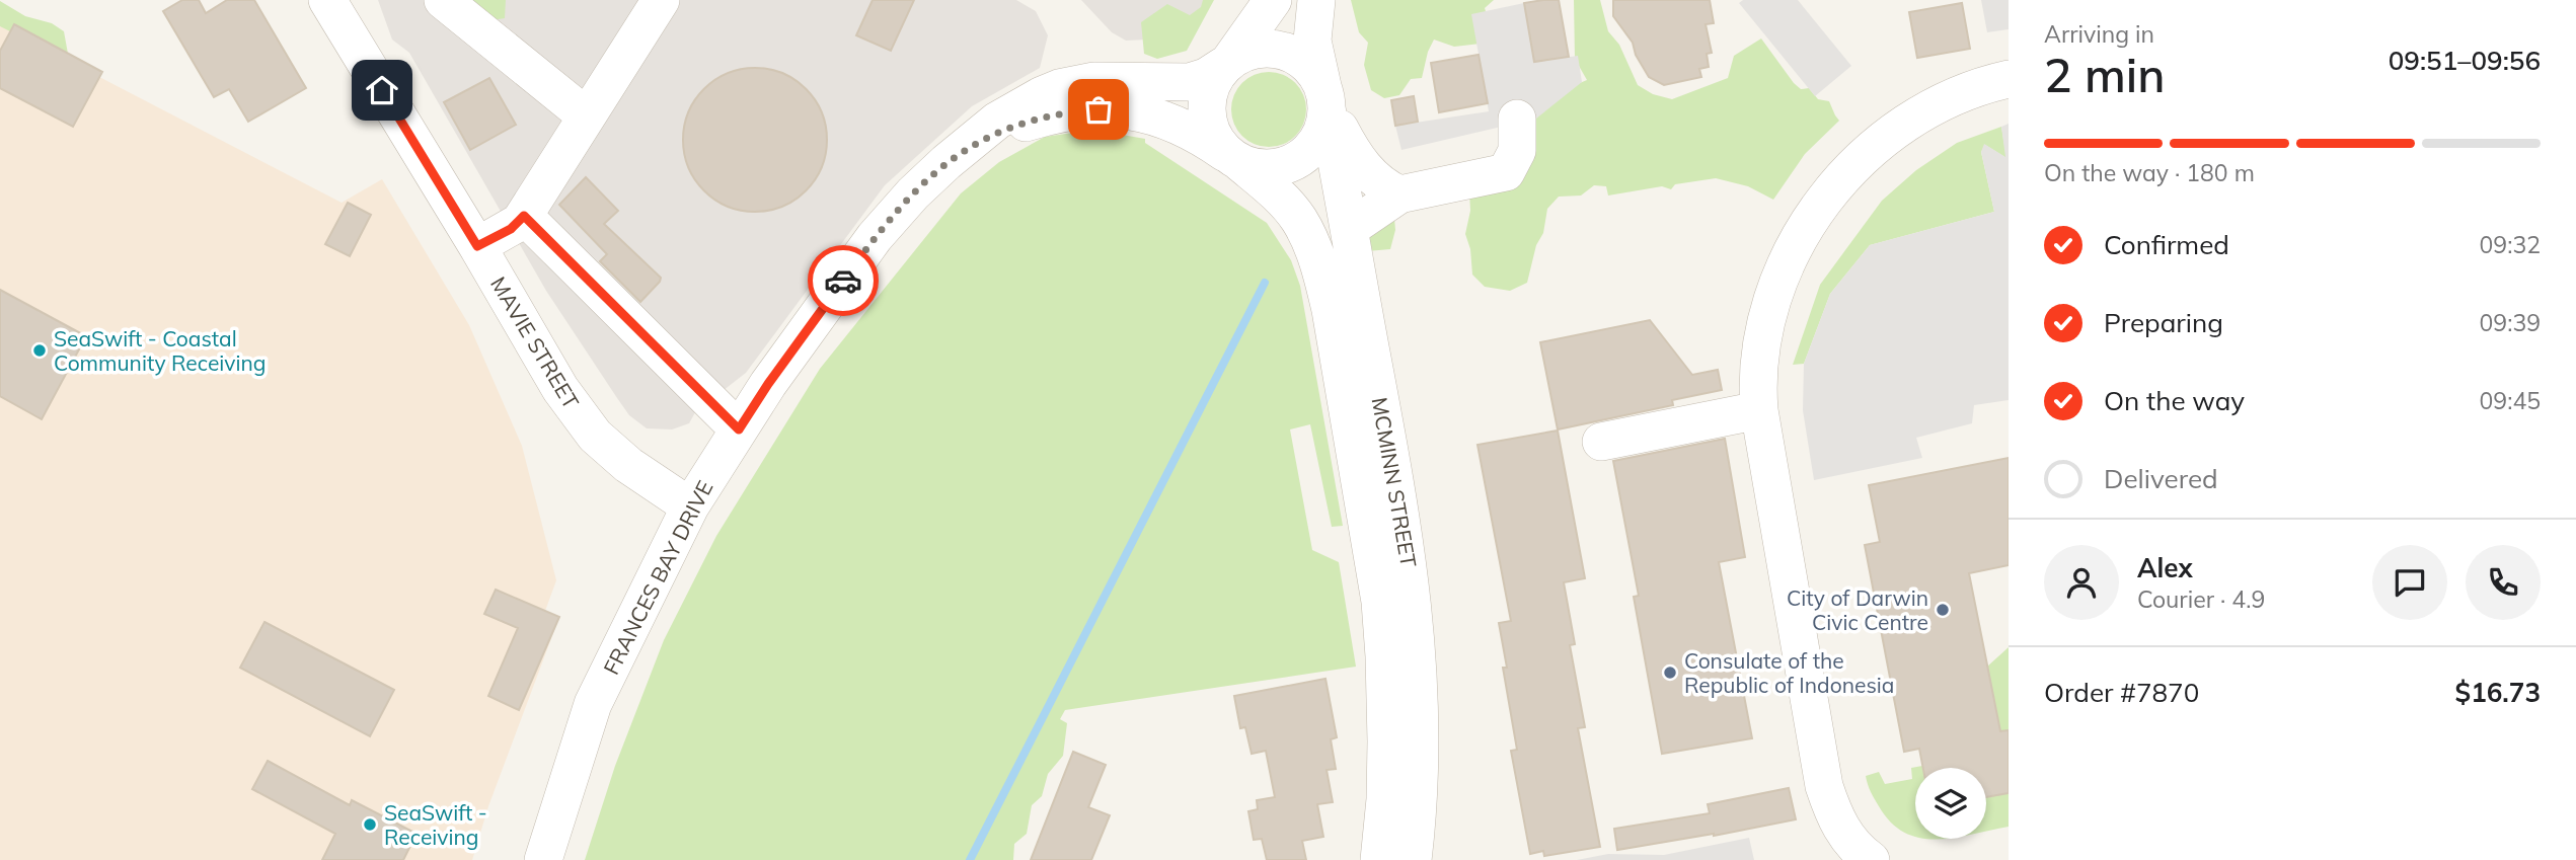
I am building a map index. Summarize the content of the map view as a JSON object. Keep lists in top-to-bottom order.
{
  "streets": {
    "street": ["MAVIE STREET", "MCMINN STREET", "FRANCES BAY DRIVE"]
  },
  "crossings": [
    ["MAVIE STREET", "FRANCES BAY DRIVE"],
    ["MCMINN STREET", "FRANCES BAY DRIVE"]
  ],
  "places": [
    "SeaSwift - Coastal Community Receiving",
    "City of Darwin Civic Centre",
    "Consulate of the Republic of Indonesia",
    "SeaSwift - Receiving"
  ],
  "page": {
    "heading": ["2 min", "Arriving in", "09:51–09:56"],
    "panel": [
      "Alex",
      "Courier · 4.9",
      "Order #7870",
      "$16.73"
    ],
    "bar": "On the way · 180 m",
    "list": [
      ["Confirmed", "09:32"],
      ["Preparing", "09:39"],
      ["On the way", "09:45"],
      "Delivered"
    ]
  }
}
